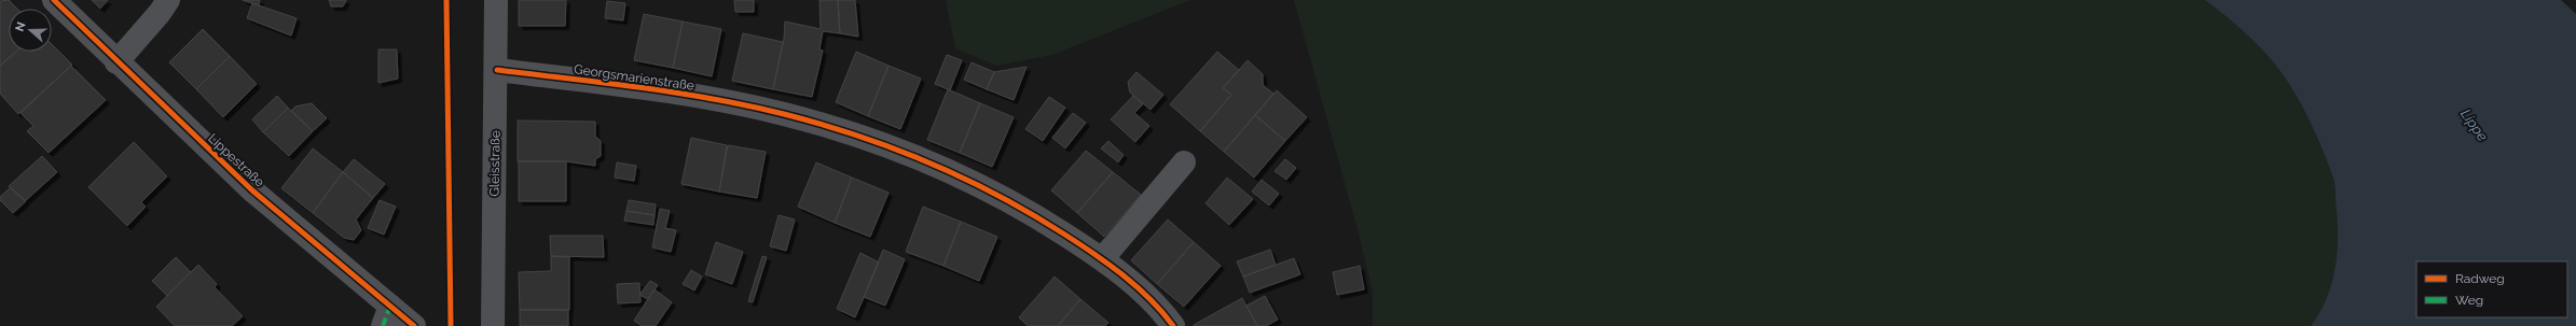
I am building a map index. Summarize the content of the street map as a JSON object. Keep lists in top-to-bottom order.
{
  "streets": {
    "street": ["Georgsmarienstraße", "Lippestraße", "Gleisstraße"]
  },
  "crossings": [
    ["Georgsmarienstraße", "Gleisstraße"]
  ],
  "water": ["Lippe"],
  "legend": ["Radweg", "Weg"],
  "north": "left"
}
